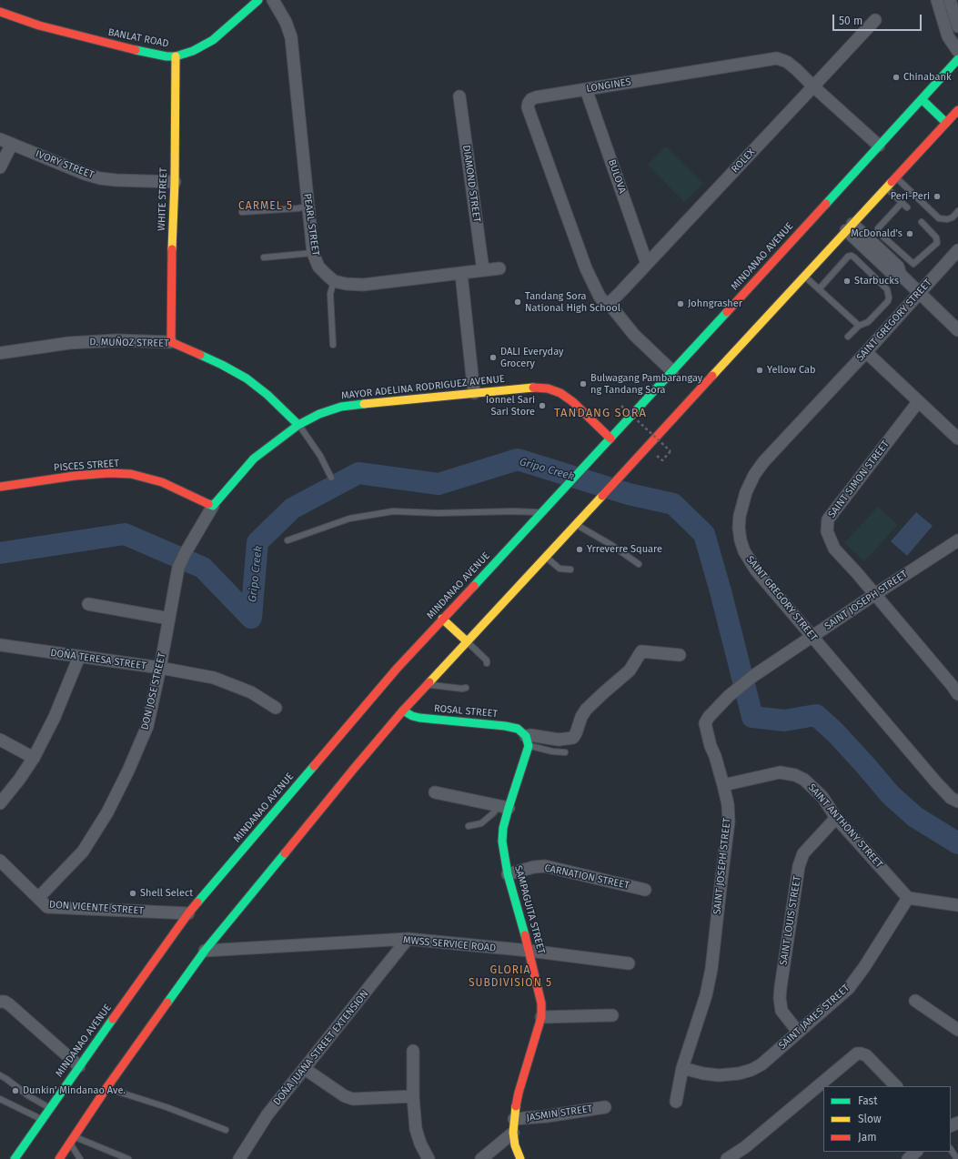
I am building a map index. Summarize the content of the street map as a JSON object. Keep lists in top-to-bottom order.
{
  "streets": {
    "main road": [
      "BANLAT ROAD",
      "WHITE STREET",
      "MINDANAO AVENUE",
      "D. MUÑOZ STREET",
      "MAYOR ADELINA RODRIGUEZ AVENUE",
      "PISCES STREET",
      "ROSAL STREET",
      "SAMPAGUITA STREET"
    ],
    "street": [
      "LONGINES",
      "ROLEX",
      "IVORY STREET",
      "BULOVA",
      "DIAMOND STREET",
      "PEARL STREET",
      "SAINT GREGORY STREET",
      "SAINT SIMON STREET",
      "SAINT JOSEPH STREET",
      "DOÑA TERESA STREET",
      "DON JOSE STREET",
      "SAINT ANTHONY STREET",
      "CARNATION STREET",
      "DON VICENTE STREET",
      "SAINT LOUIS STREET",
      "MWSS SERVICE ROAD",
      "SAINT JAMES STREET",
      "DOÑA JUANA STREET EXTENSION",
      "JASMIN STREET"
    ]
  },
  "crossings": [
    ["BANLAT ROAD", "WHITE STREET"],
    ["LONGINES", "ROLEX"],
    ["LONGINES", "BULOVA"],
    ["LONGINES", "MINDANAO AVENUE"],
    ["ROLEX", "BULOVA"],
    ["IVORY STREET", "WHITE STREET"],
    ["WHITE STREET", "D. MUÑOZ STREET"],
    ["MINDANAO AVENUE", "MAYOR ADELINA RODRIGUEZ AVENUE"],
    ["MINDANAO AVENUE", "DON VICENTE STREET"],
    ["SAINT GREGORY STREET", "SAINT JOSEPH STREET"],
    ["D. MUÑOZ STREET", "MAYOR ADELINA RODRIGUEZ AVENUE"],
    ["MAYOR ADELINA RODRIGUEZ AVENUE", "PISCES STREET"],
    ["MAYOR ADELINA RODRIGUEZ AVENUE", "DON JOSE STREET"],
    ["PISCES STREET", "DON JOSE STREET"],
    ["SAINT SIMON STREET", "SAINT JOSEPH STREET"],
    ["SAINT JOSEPH STREET", "SAINT ANTHONY STREET"],
    ["SAINT JOSEPH STREET", "SAINT JAMES STREET"],
    ["DOÑA TERESA STREET", "DON JOSE STREET"],
    ["DON JOSE STREET", "DON VICENTE STREET"],
    ["ROSAL STREET", "SAMPAGUITA STREET"],
    ["SAINT ANTHONY STREET", "SAINT LOUIS STREET"],
    ["SAINT ANTHONY STREET", "SAINT JAMES STREET"],
    ["CARNATION STREET", "SAMPAGUITA STREET"],
    ["SAMPAGUITA STREET", "MWSS SERVICE ROAD"],
    ["SAMPAGUITA STREET", "JASMIN STREET"],
    ["SAINT LOUIS STREET", "SAINT JAMES STREET"],
    ["MWSS SERVICE ROAD", "DOÑA JUANA STREET EXTENSION"]
  ],
  "districts": ["CARMEL 5", "TANDANG SORA", "GLORIA SUBDIVISION 5"],
  "water": ["Gripo Creek"],
  "places": [
    "Chinabank",
    "Peri-Peri",
    "McDonald's",
    "Starbucks",
    "Tandang Sora National High School",
    "Johngrasher",
    "DALI Everyday Grocery",
    "Yellow Cab",
    "Bulwagang Pambarangay ng Tandang Sora",
    "Ionnel Sari Sari Store",
    "Yrreverre Square",
    "Shell Select",
    "Dunkin' Mindanao Ave."
  ],
  "legend": ["Fast", "Slow", "Jam"],
  "scale_bar": "50 m"
}
